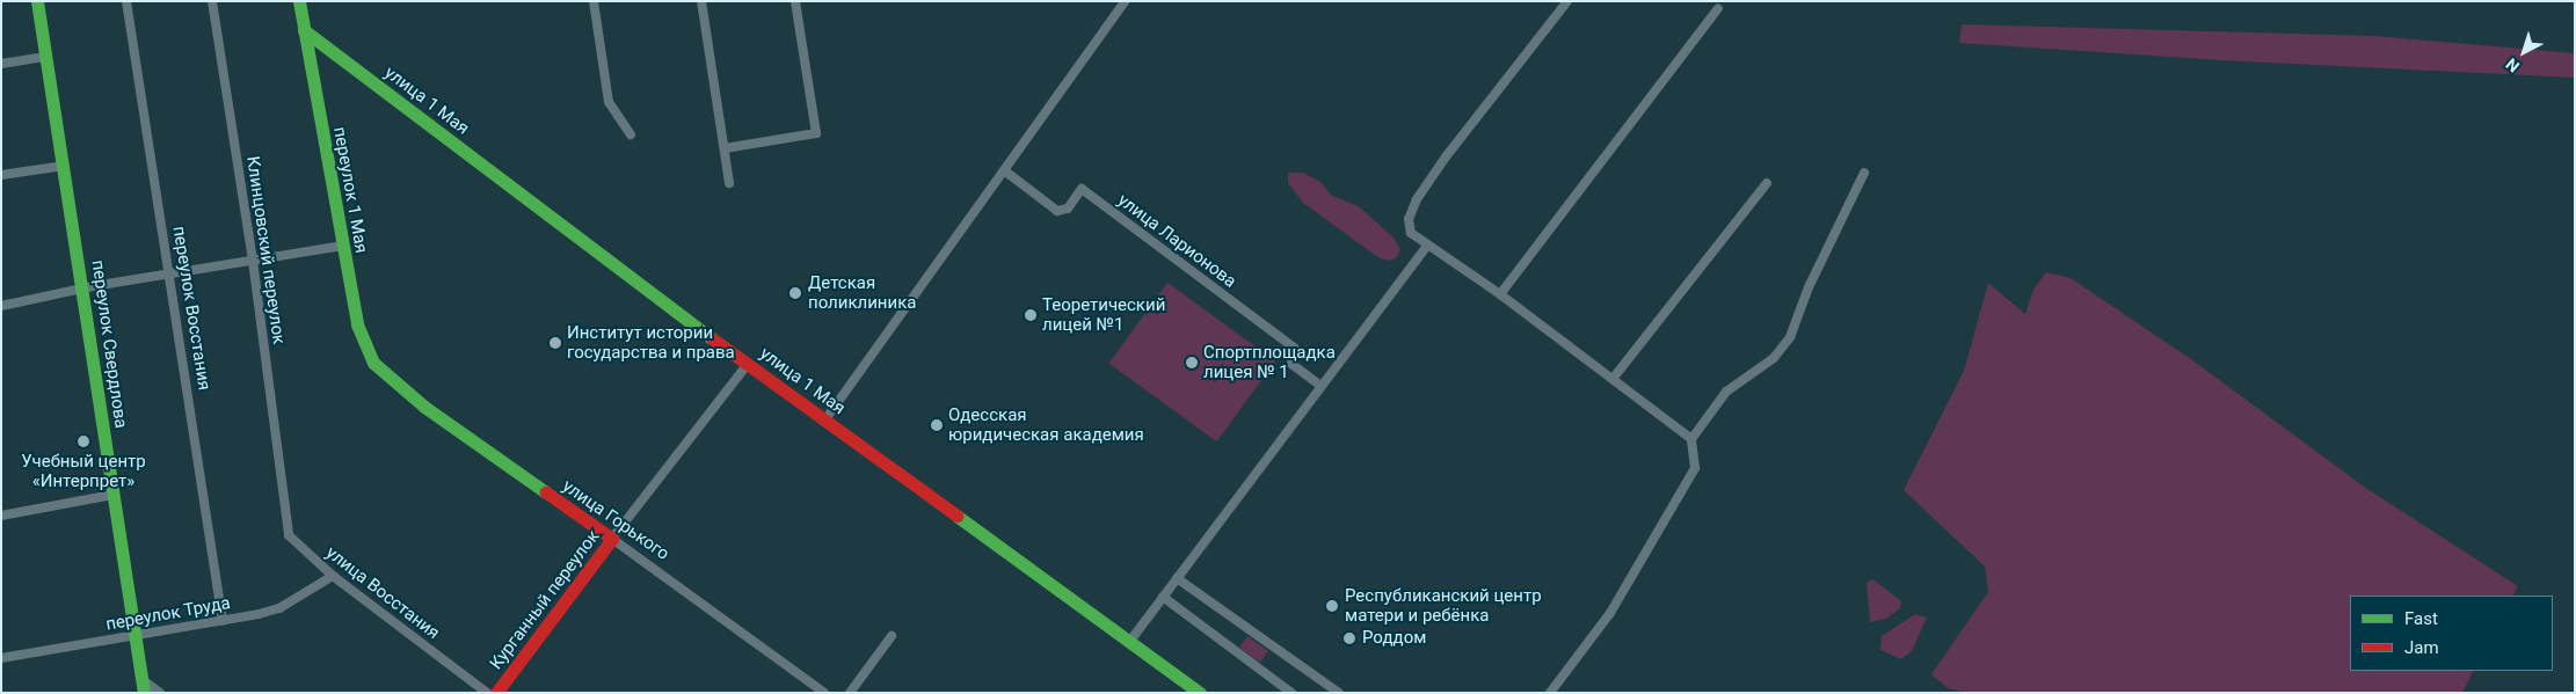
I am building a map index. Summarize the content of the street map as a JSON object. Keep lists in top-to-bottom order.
{
  "streets": {
    "street": [
      "улица 1 Мая",
      "переулок 1 Мая",
      "улица Ларионова",
      "Клинцовский переулок",
      "переулок Восстания",
      "переулок Свердлова",
      "улица Горького",
      "улица Восстания",
      "Курганный переулок",
      "переулок Труда"
    ]
  },
  "crossings": [
    ["улица 1 Мая", "переулок 1 Мая"],
    ["улица 1 Мая", "Курганный переулок"],
    ["переулок 1 Мая", "улица Горького"],
    ["Клинцовский переулок", "улица Восстания"],
    ["переулок Восстания", "переулок Труда"],
    ["переулок Свердлова", "переулок Труда"],
    ["улица Горького", "Курганный переулок"],
    ["улица Восстания", "переулок Труда"]
  ],
  "places": [
    "Детская поликлиника",
    "Теоретический лицей №1",
    "Институт истории государства и права",
    "Спортплощадка лицея № 1",
    "Одесская юридическая академия",
    "Учебный центр «Интерпрет»",
    "Республиканский центр матери и ребёнка",
    "Роддом"
  ],
  "legend": ["Fast", "Jam"],
  "north": "bottom left"
}
